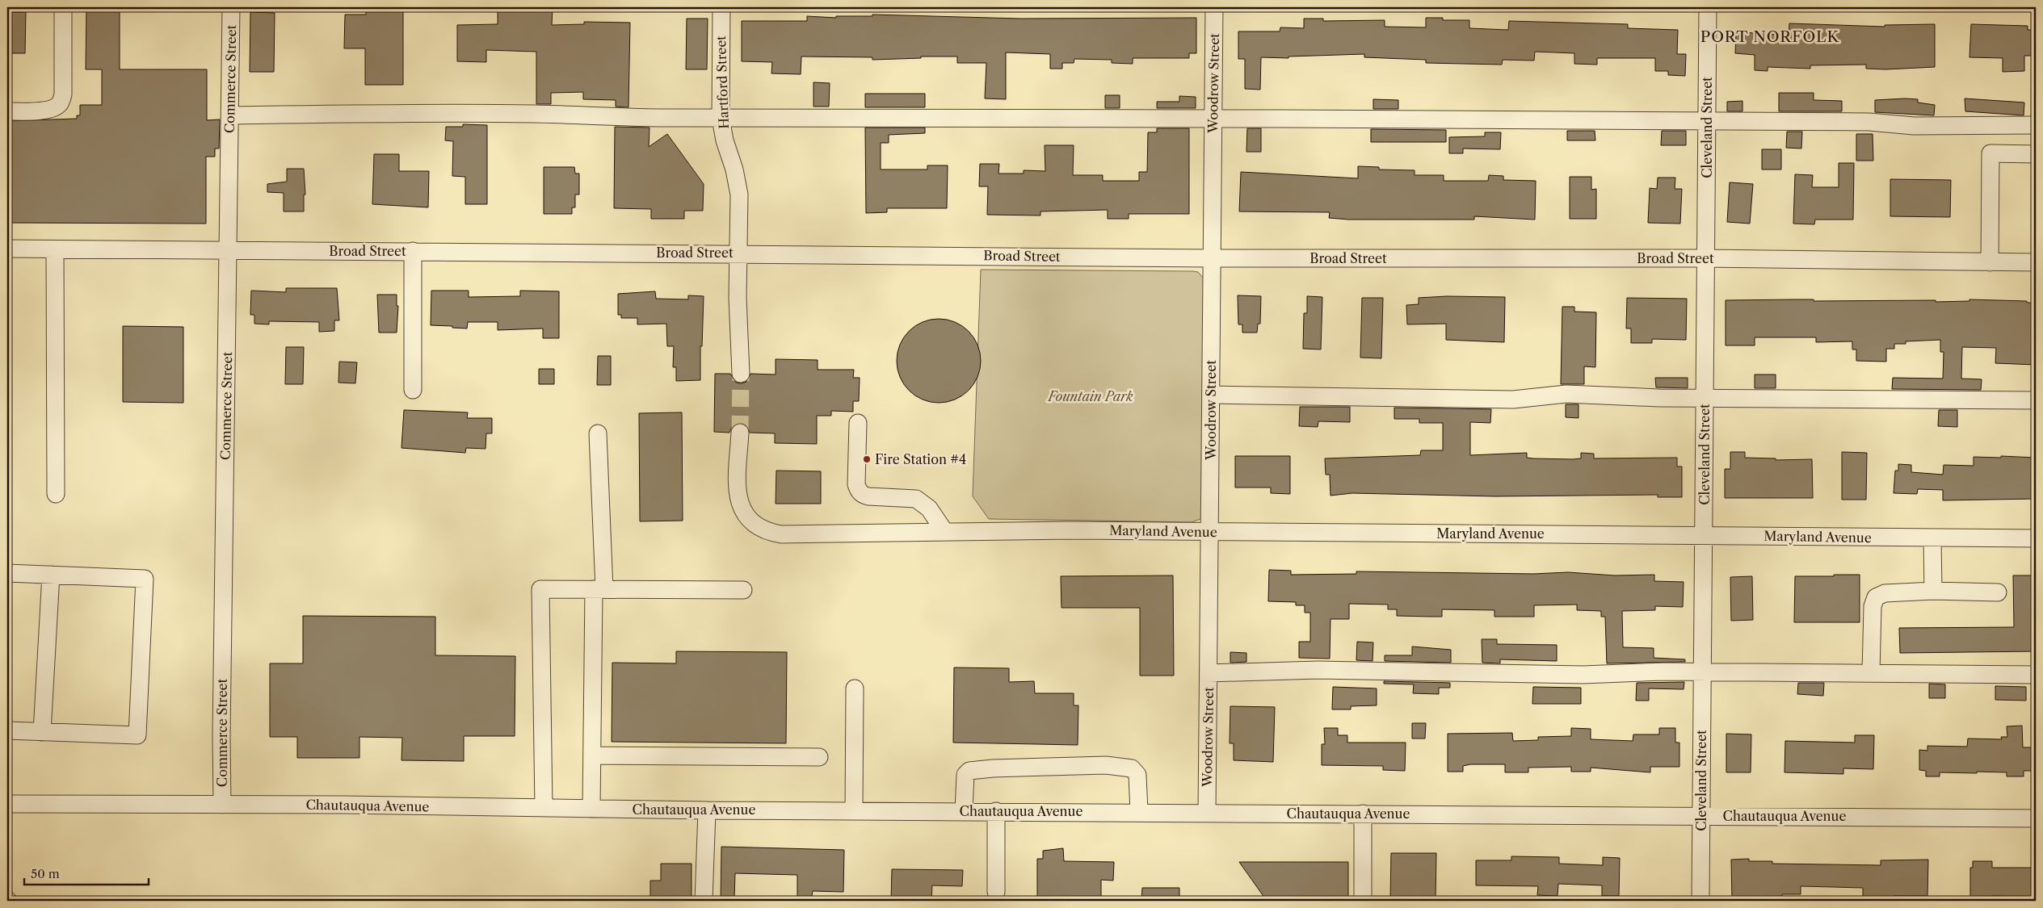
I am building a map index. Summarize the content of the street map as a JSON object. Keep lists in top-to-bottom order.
{
  "streets": {
    "street": [
      "Commerce Street",
      "Hartford Street",
      "Woodrow Street",
      "Cleveland Street",
      "Broad Street",
      "Maryland Avenue",
      "Chautauqua Avenue"
    ]
  },
  "crossings": [
    ["Commerce Street", "Broad Street"],
    ["Commerce Street", "Chautauqua Avenue"],
    ["Hartford Street", "Broad Street"],
    ["Woodrow Street", "Broad Street"],
    ["Woodrow Street", "Maryland Avenue"],
    ["Woodrow Street", "Chautauqua Avenue"],
    ["Cleveland Street", "Broad Street"],
    ["Cleveland Street", "Maryland Avenue"],
    ["Cleveland Street", "Chautauqua Avenue"]
  ],
  "districts": ["PORT NORFOLK"],
  "parks": ["Fountain Park"],
  "places": ["Fire Station #4"],
  "scale_bar": "50 m"
}
